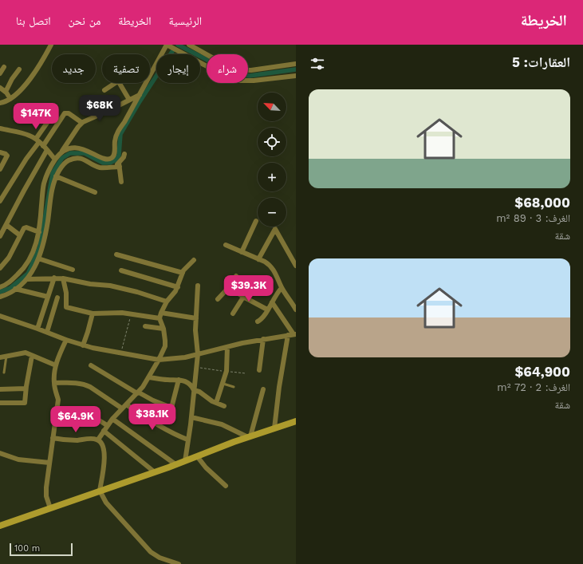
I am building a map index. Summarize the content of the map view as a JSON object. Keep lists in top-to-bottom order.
{
  "scale_bar": "100 m",
  "north": "top left",
  "page": {
    "header": "الخريطة",
    "nav": [
      "الرئيسية",
      "الخريطة",
      "من نحن",
      "اتصل بنا"
    ],
    "heading": "العقارات: 5",
    "chip": [
      "شراء",
      "إيجار",
      "تصفية",
      "جديد"
    ],
    "list": [
      {
        "name": "$68,000",
        "note": "الغرف: 3 · 89 m² · شقة"
      },
      {
        "name": "$64,900",
        "note": "الغرف: 2 · 72 m² · شقة"
      }
    ],
    "map_buttons": ["+", "−"],
    "price": [
      "$68K",
      "$147K",
      "$39.3K",
      "$38.1K",
      "$64.9K"
    ],
    "scale": "100 m"
  }
}
